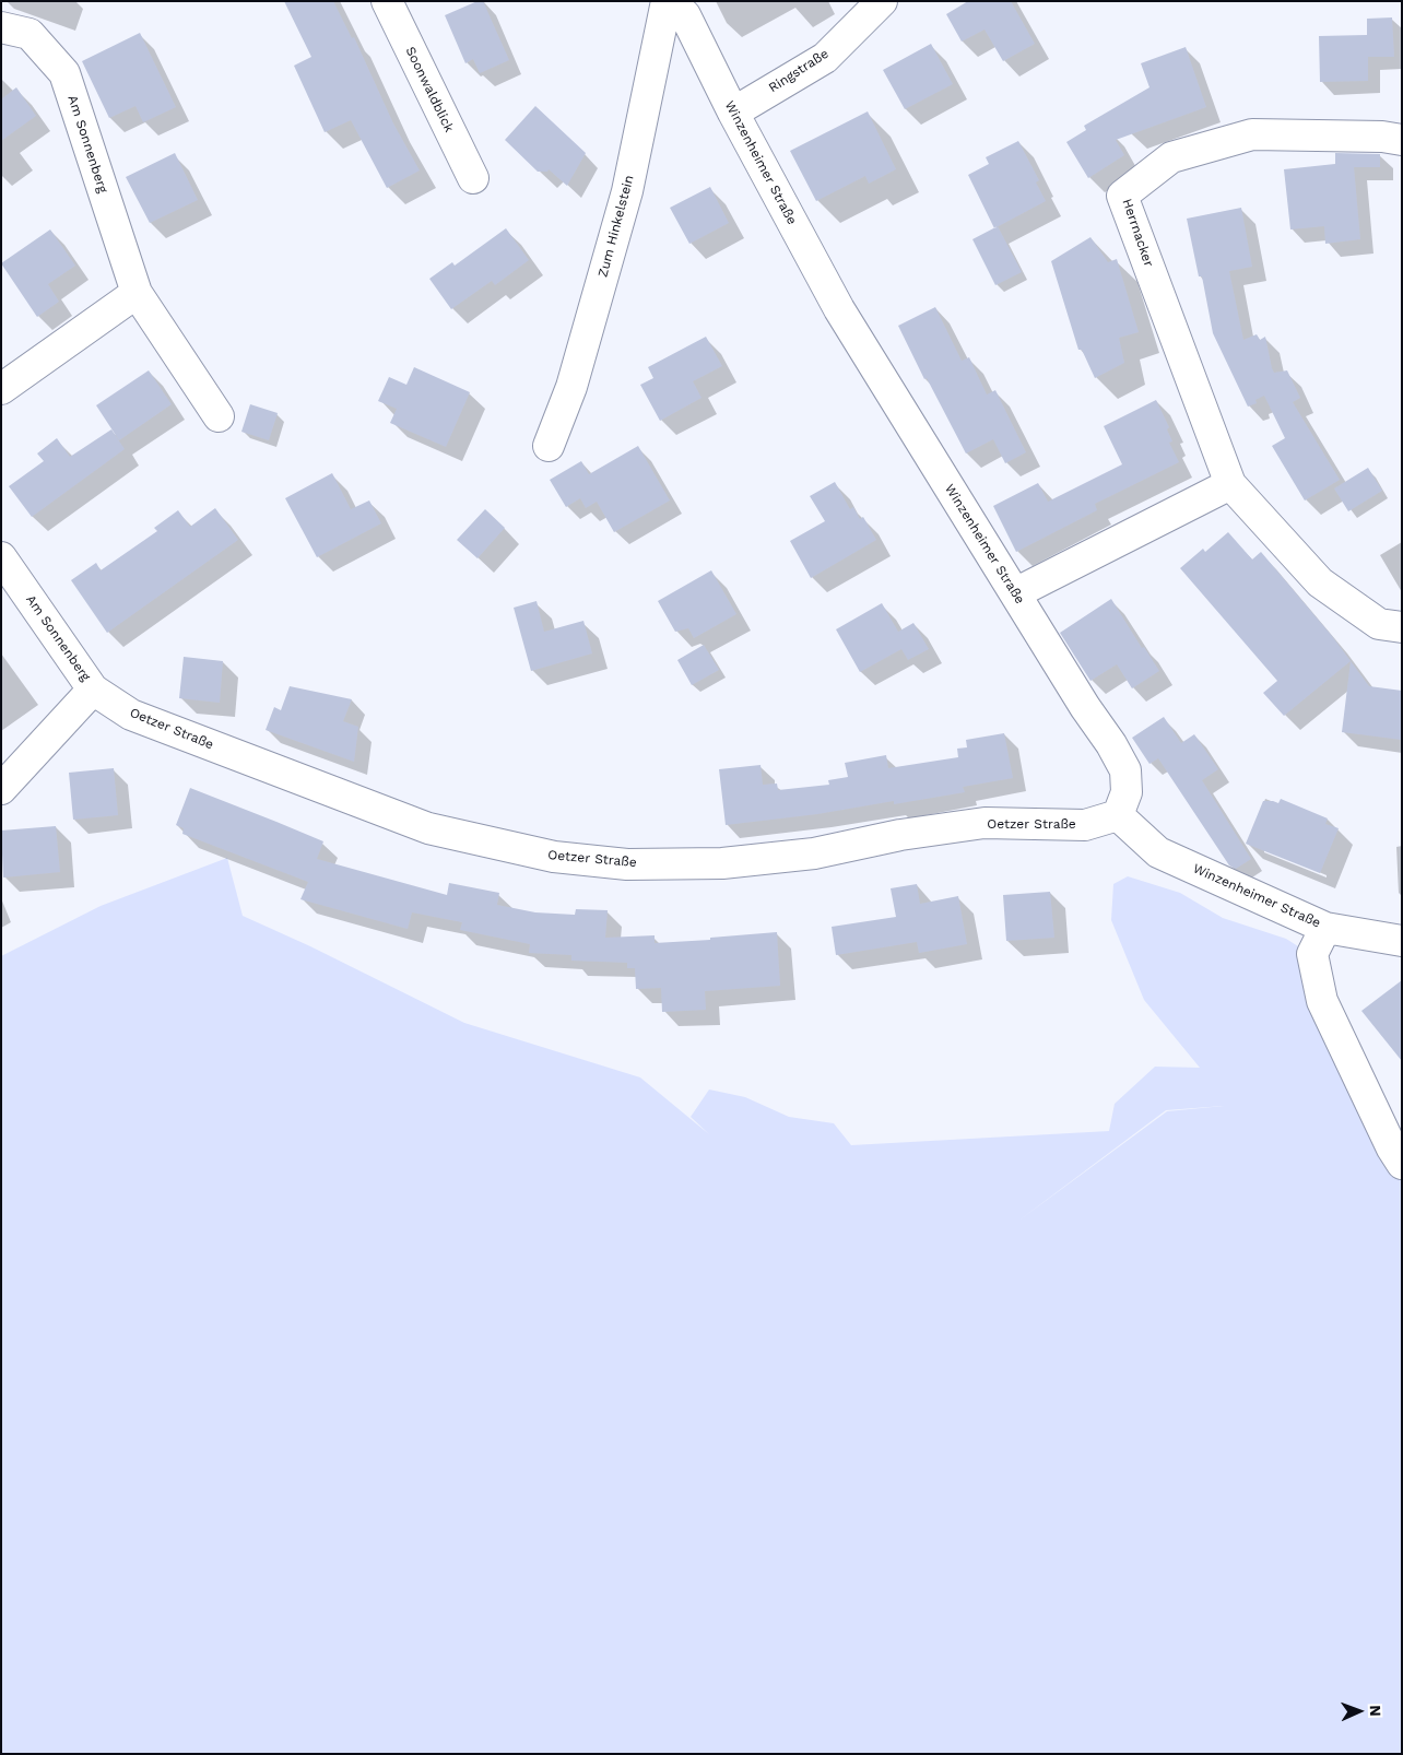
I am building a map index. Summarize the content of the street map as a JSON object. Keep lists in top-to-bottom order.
{
  "streets": {
    "street": [
      "Ringstraße",
      "Soonwaldblick",
      "Am Sonnenberg",
      "Winzenheimer Straße",
      "Zum Hinkelstein",
      "Herrnacker",
      "Oetzer Straße"
    ]
  },
  "crossings": [
    ["Ringstraße", "Winzenheimer Straße"],
    ["Am Sonnenberg", "Oetzer Straße"],
    ["Winzenheimer Straße", "Oetzer Straße"]
  ],
  "north": "right"
}
